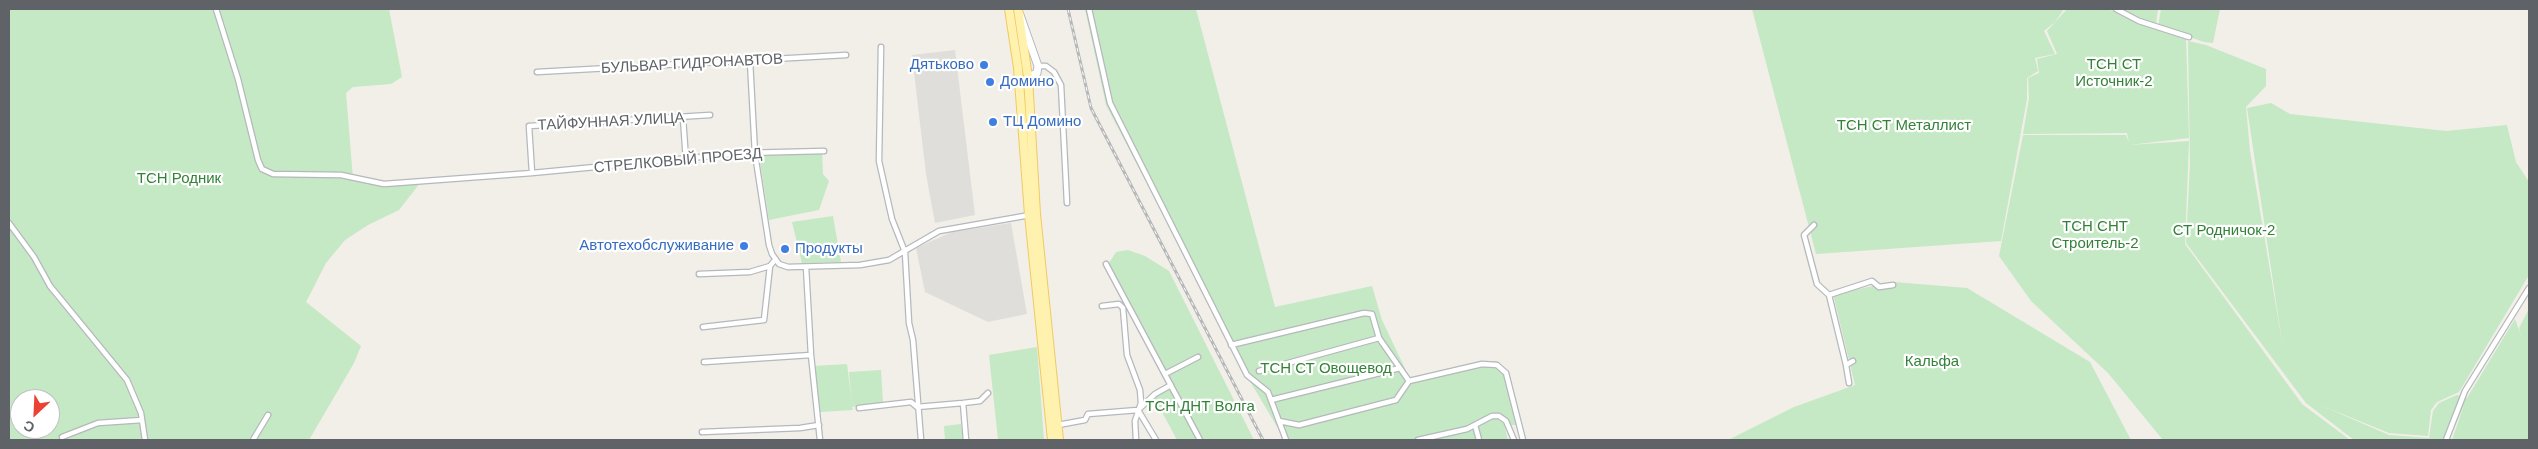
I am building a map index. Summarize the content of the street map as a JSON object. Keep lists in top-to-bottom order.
{
  "streets": {
    "street": ["БУЛЬВАР ГИДРОНАВТОВ", "ТАЙФУННАЯ УЛИЦА", "СТРЕЛКОВЫЙ ПРОЕЗД"]
  },
  "crossings": [
    ["ТАЙФУННАЯ УЛИЦА", "СТРЕЛКОВЫЙ ПРОЕЗД"]
  ],
  "parks": [
    "ТСН СТ Источник-2",
    "ТСН СТ Металлист",
    "ТСН Родник",
    "ТСН СНТ Строитель-2",
    "СТ Родничок-2",
    "Кальфа",
    "ТСН СТ Овощевод",
    "ТСН ДНТ Волга"
  ],
  "places": [
    "Дятьково",
    "Домино",
    "ТЦ Домино",
    "Автотехобслуживание",
    "Продукты"
  ],
  "north": "bottom left"
}
